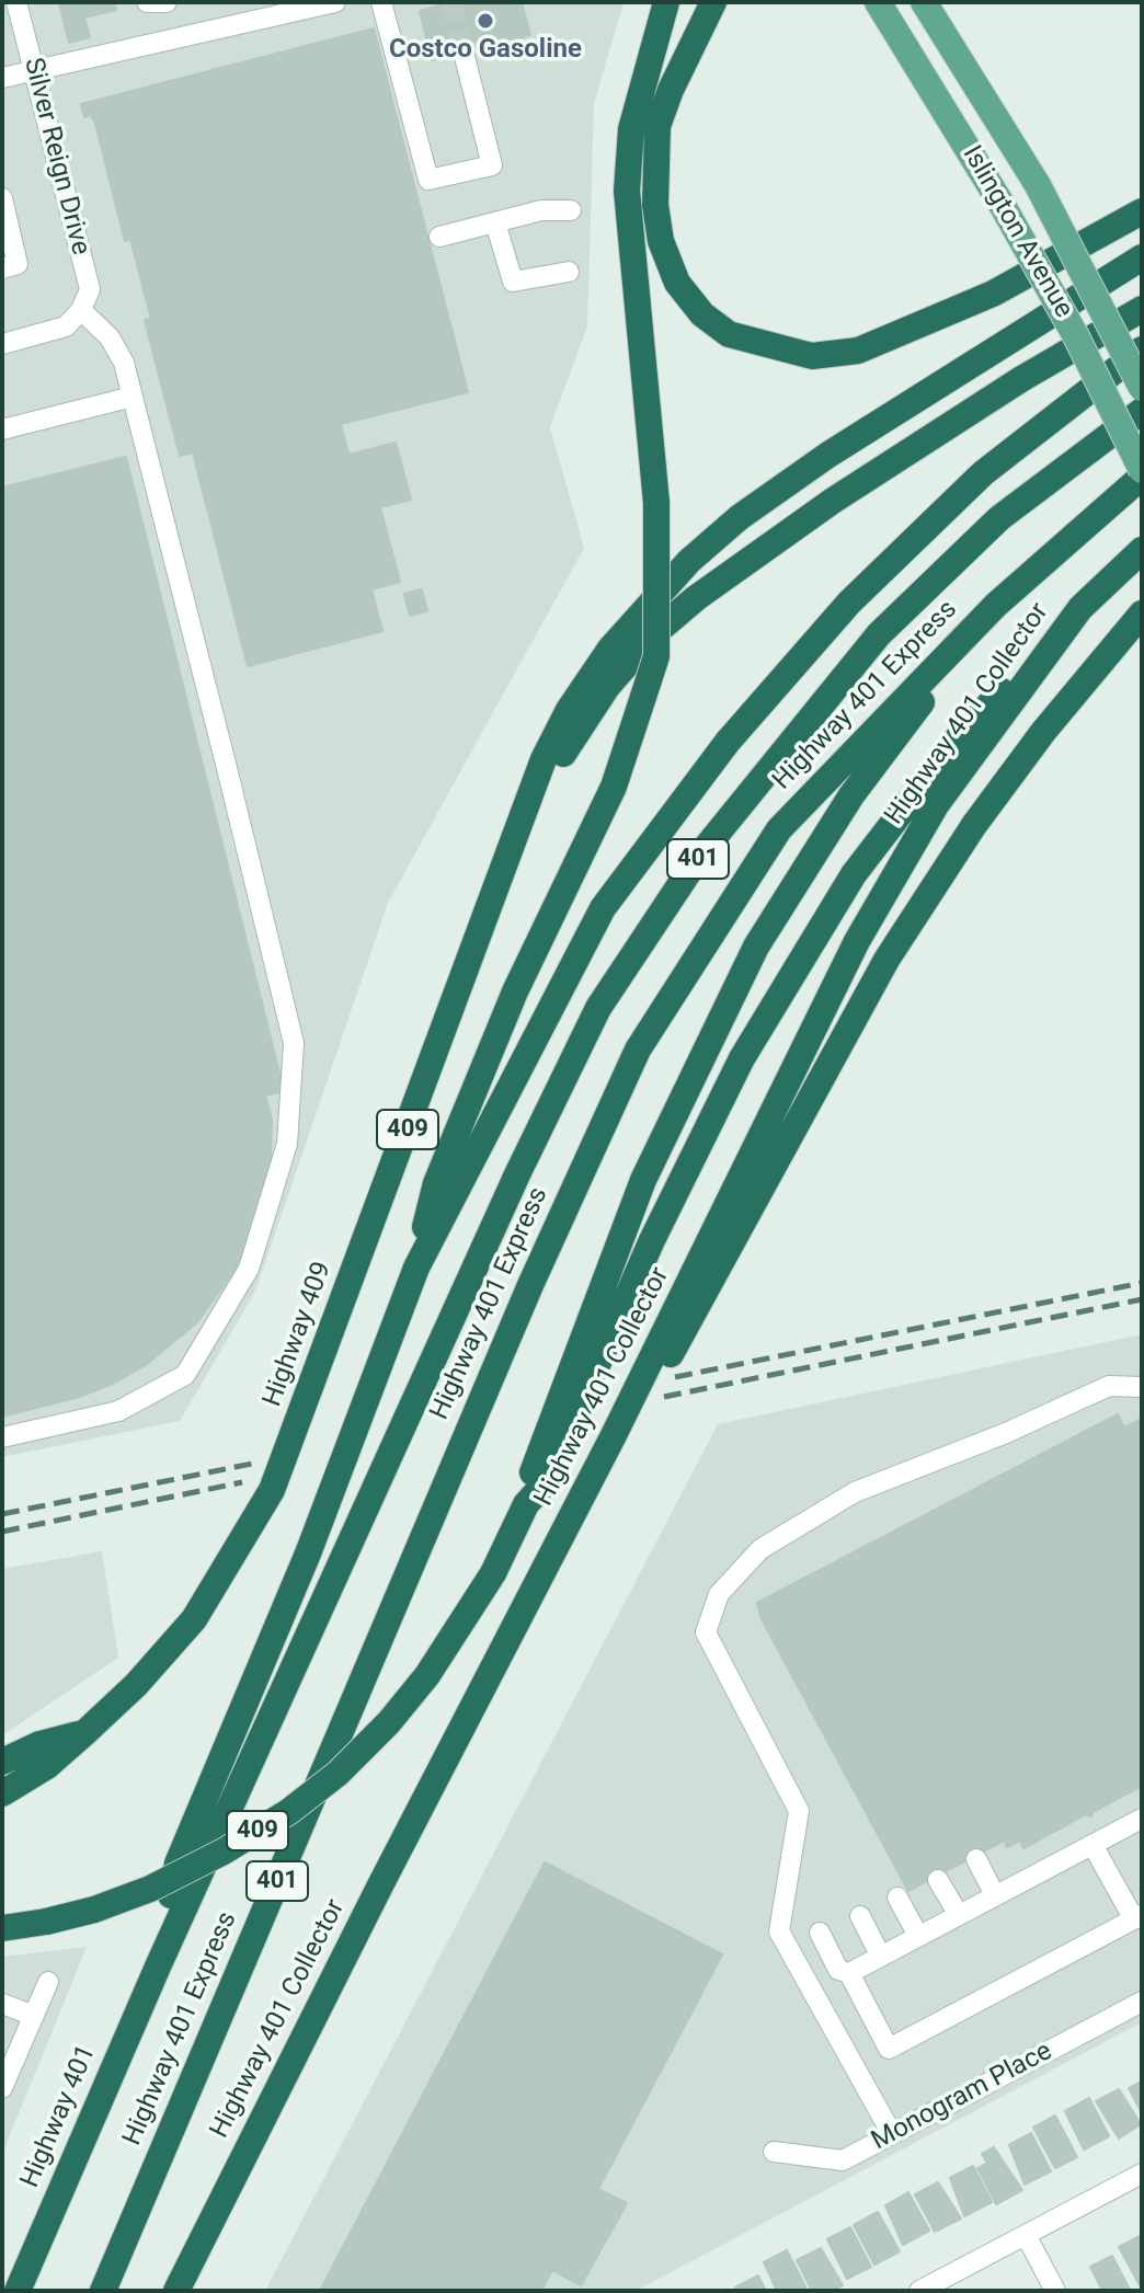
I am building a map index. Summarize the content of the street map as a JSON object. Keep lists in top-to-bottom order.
{
  "streets": {
    "highway": [
      "Highway 401 Express",
      "Highway 401 Collector",
      "401",
      "409",
      "Highway 409",
      "Highway 401"
    ],
    "main road": ["Islington Avenue"],
    "street": ["Silver Reign Drive", "Monogram Place"]
  },
  "crossings": [
    ["Islington Avenue", "Highway 401 Express"],
    ["Highway 401 Express", "401"],
    ["Highway 401 Express", "Highway 401"],
    ["401", "Highway 401"]
  ],
  "places": ["Costco Gasoline"]
}
